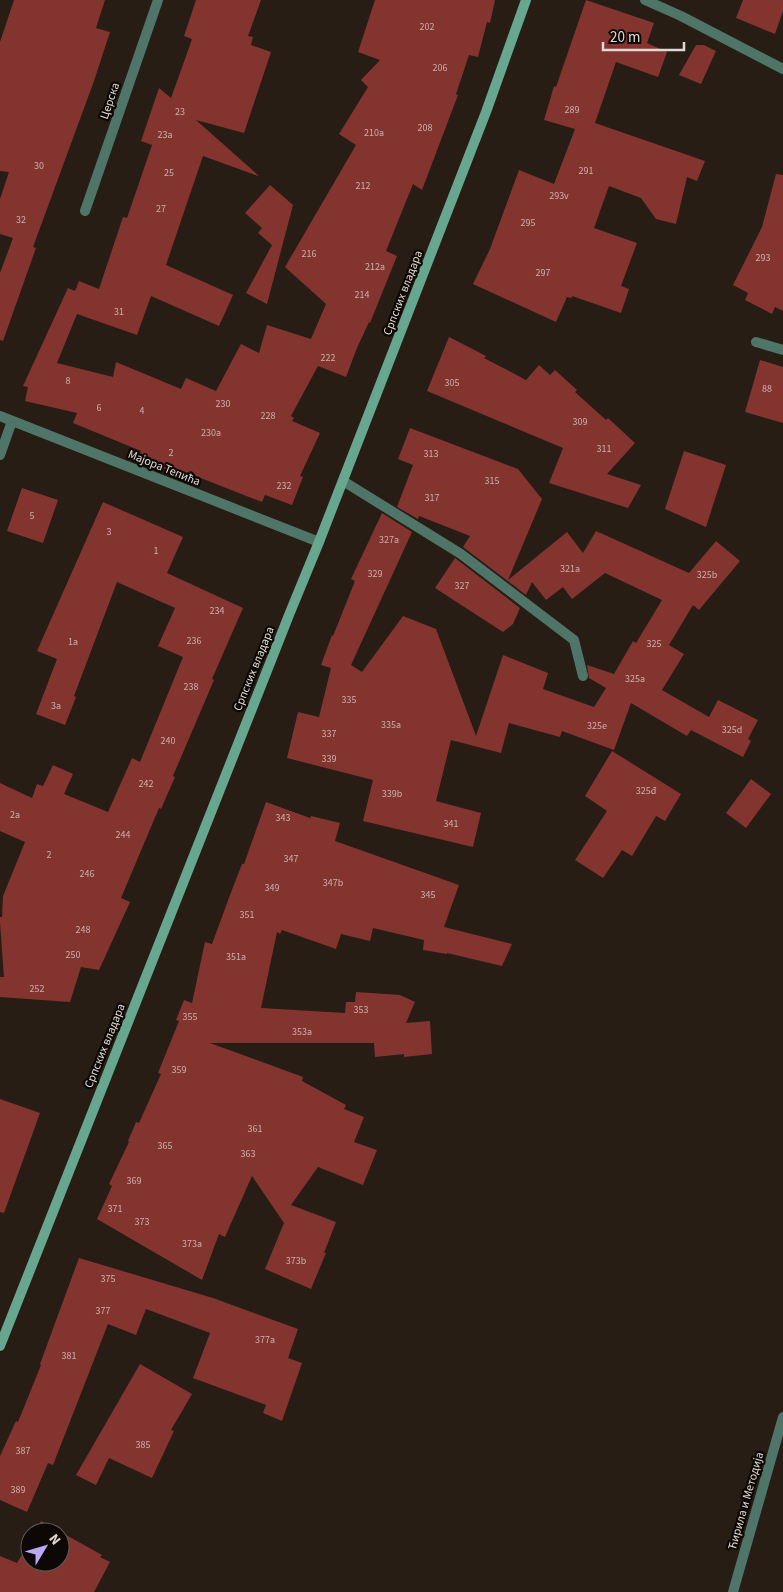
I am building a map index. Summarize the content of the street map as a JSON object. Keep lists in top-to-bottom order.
{
  "streets": {
    "main road": ["Српских владара"],
    "street": ["Церска", "Мајора Тепића", "Ћирила и Методија"]
  },
  "crossings": [
    ["Српских владара", "Мајора Тепића"]
  ],
  "house_numbers": [
    "202",
    "206",
    "289",
    "23",
    "208",
    "210a",
    "23a",
    "30",
    "291",
    "25",
    "212",
    "293v",
    "27",
    "32",
    "295",
    "216",
    "293",
    "212a",
    "297",
    "214",
    "31",
    "222",
    "8",
    "305",
    "88",
    "230",
    "6",
    "4",
    "228",
    "309",
    "230a",
    "311",
    "2",
    "313",
    "315",
    "232",
    "317",
    "5",
    "3",
    "327a",
    "1",
    "321a",
    "329",
    "325b",
    "327",
    "234",
    "236",
    "1a",
    "325",
    "325a",
    "238",
    "335",
    "3a",
    "335a",
    "325e",
    "325d",
    "337",
    "240",
    "339",
    "242",
    "325đ",
    "339b",
    "2a",
    "343",
    "341",
    "244",
    "2",
    "347",
    "246",
    "347b",
    "349",
    "345",
    "351",
    "248",
    "250",
    "351a",
    "252",
    "353",
    "355",
    "353a",
    "359",
    "361",
    "365",
    "363",
    "369",
    "371",
    "373",
    "373a",
    "373b",
    "375",
    "377",
    "377a",
    "381",
    "385",
    "387",
    "389"
  ],
  "scale_bar": "20 m",
  "north": "top right"
}
